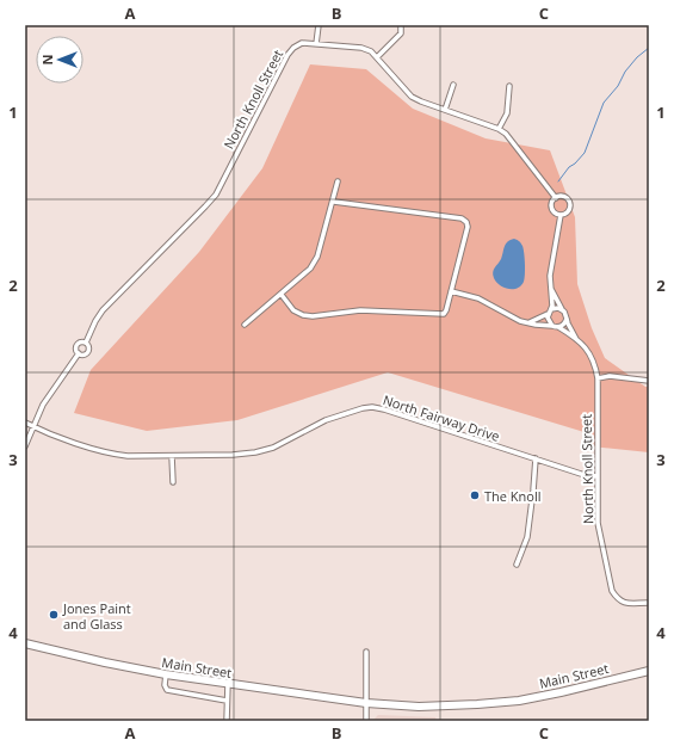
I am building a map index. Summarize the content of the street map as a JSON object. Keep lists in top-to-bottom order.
{
  "streets": {
    "main road": ["Main Street"],
    "street": ["North Knoll Street", "North Fairway Drive"]
  },
  "crossings": [
    ["North Knoll Street", "North Fairway Drive"]
  ],
  "places": ["The Knoll", "Jones Paint and Glass"],
  "north": "left",
  "grid": {
    "columns": ["A", "B", "C"],
    "rows": [
      "1",
      "2",
      "3",
      "4"
    ]
  }
}
